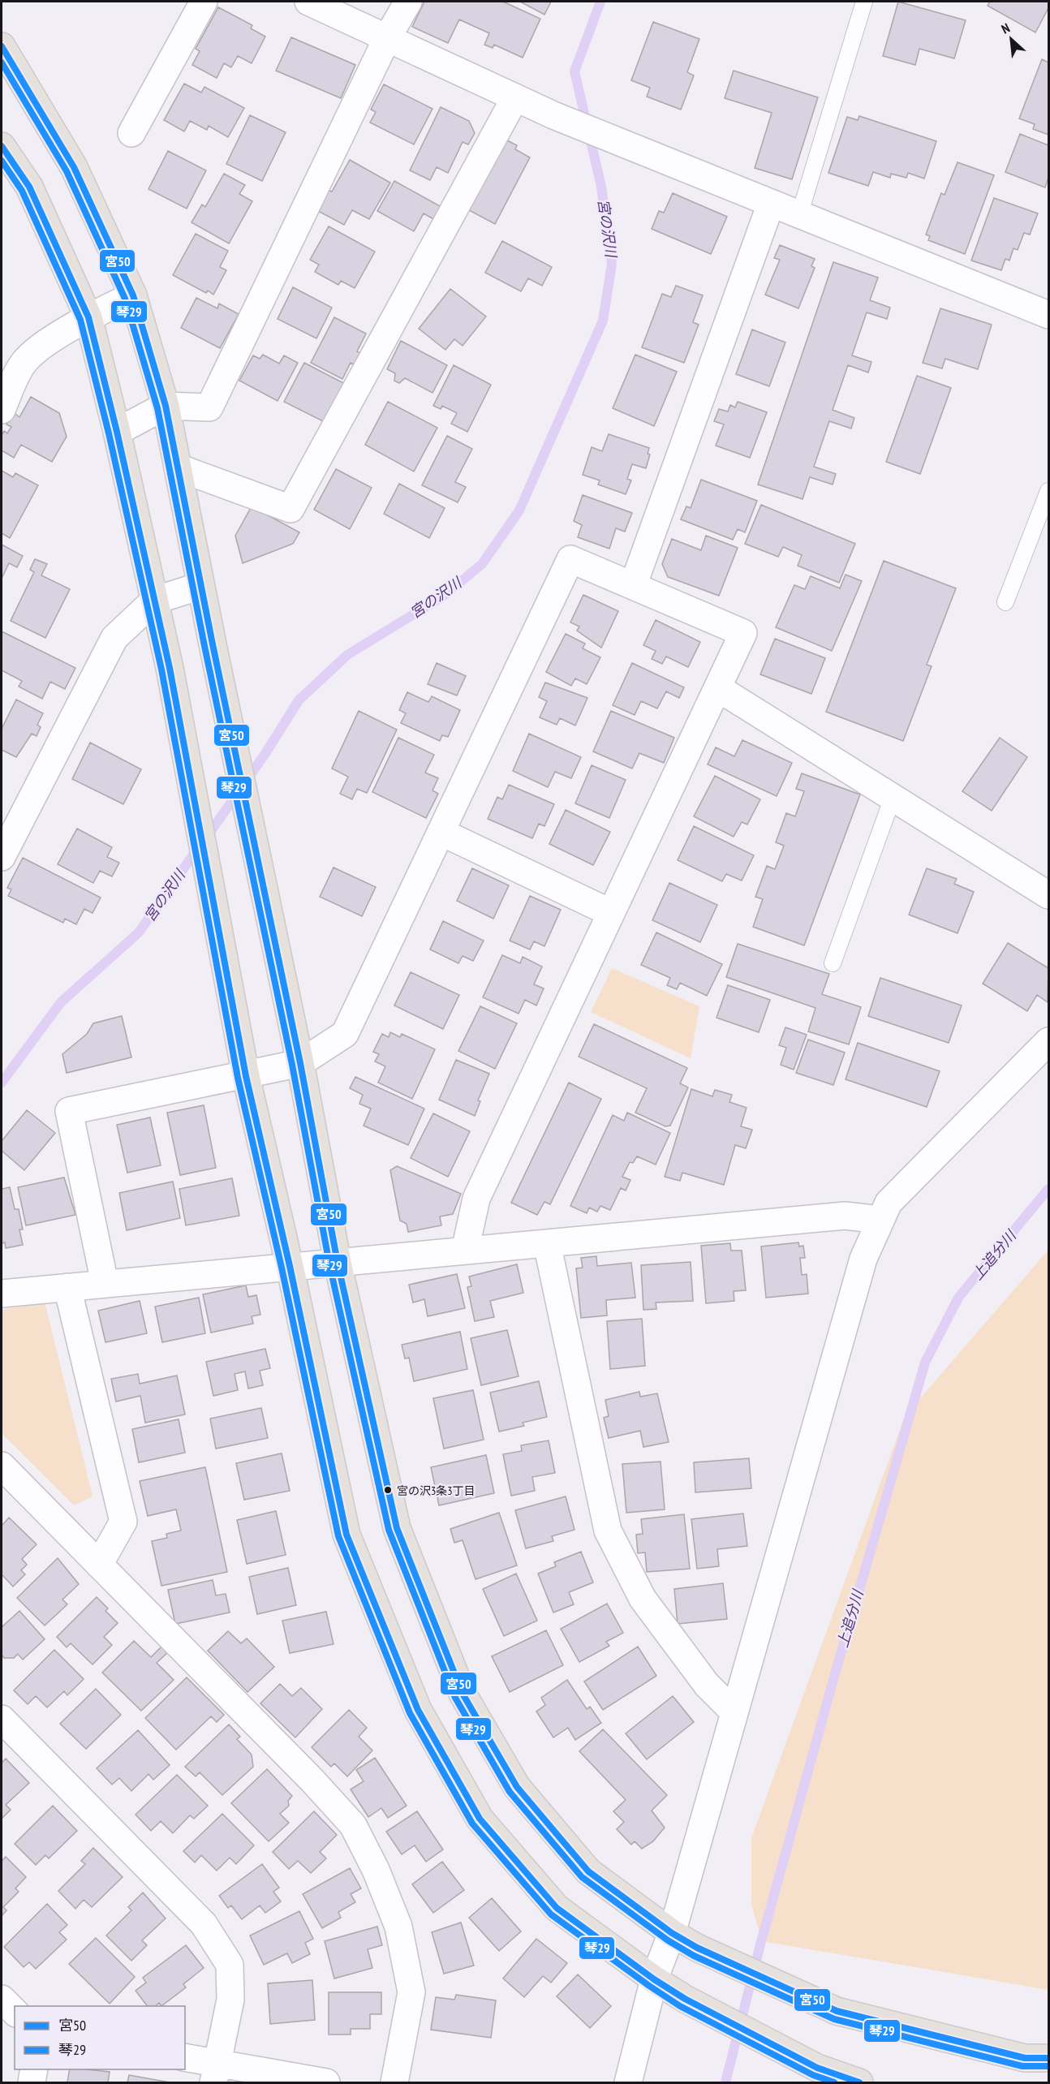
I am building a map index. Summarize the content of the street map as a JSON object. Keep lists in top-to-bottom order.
{
  "water": ["宮の沢川", "上追分川"],
  "places": ["宮の沢3条3丁目"],
  "lines": ["transit line 宮50", "transit line 琴29"],
  "legend": ["宮50", "琴29"],
  "north": "top left"
}
